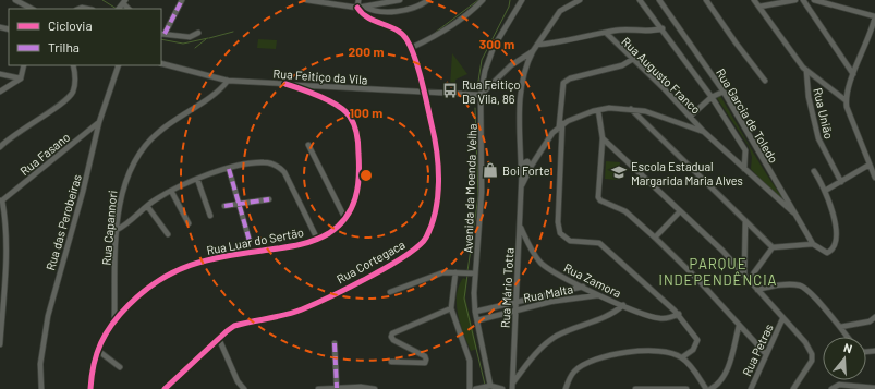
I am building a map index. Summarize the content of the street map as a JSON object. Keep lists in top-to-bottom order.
{
  "streets": {
    "street": [
      "Rua Augusto Franco",
      "Rua Feitiço da Vila",
      "Rua União",
      "Rua Garcia de Toledo",
      "Rua Fasano",
      "Avenida da Moenda Velha",
      "Rua das Perobeiras",
      "Rua Capannori",
      "Rua Luar do Sertão",
      "Rua Cortegaca",
      "Rua Zamora",
      "Rua Mário Totta",
      "Rua Malta",
      "Rua Petras"
    ]
  },
  "crossings": [
    ["Rua Augusto Franco", "Rua Garcia de Toledo"],
    ["Rua Feitiço da Vila", "Avenida da Moenda Velha"],
    ["Rua Feitiço da Vila", "Rua Capannori"],
    ["Rua Feitiço da Vila", "Rua Luar do Sertão"],
    ["Rua Feitiço da Vila", "Rua Cortegaca"],
    ["Rua Fasano", "Rua das Perobeiras"],
    ["Avenida da Moenda Velha", "Rua Malta"],
    ["Rua Capannori", "Rua Luar do Sertão"],
    ["Rua Zamora", "Rua Mário Totta"],
    ["Rua Zamora", "Rua Malta"],
    ["Rua Mário Totta", "Rua Malta"]
  ],
  "districts": ["PARQUE INDEPENDÊNCIA"],
  "places": {
    "bus stop": ["Rua Feitiço Da Vila, 86"],
    "shop": ["Boi Forte"],
    "school or university": ["Escola Estadual Margarida Maria Alves"]
  },
  "legend": ["Ciclovia", "Trilha"],
  "north": "top",
  "rings": ["300 m", "200 m", "100 m"]
}
